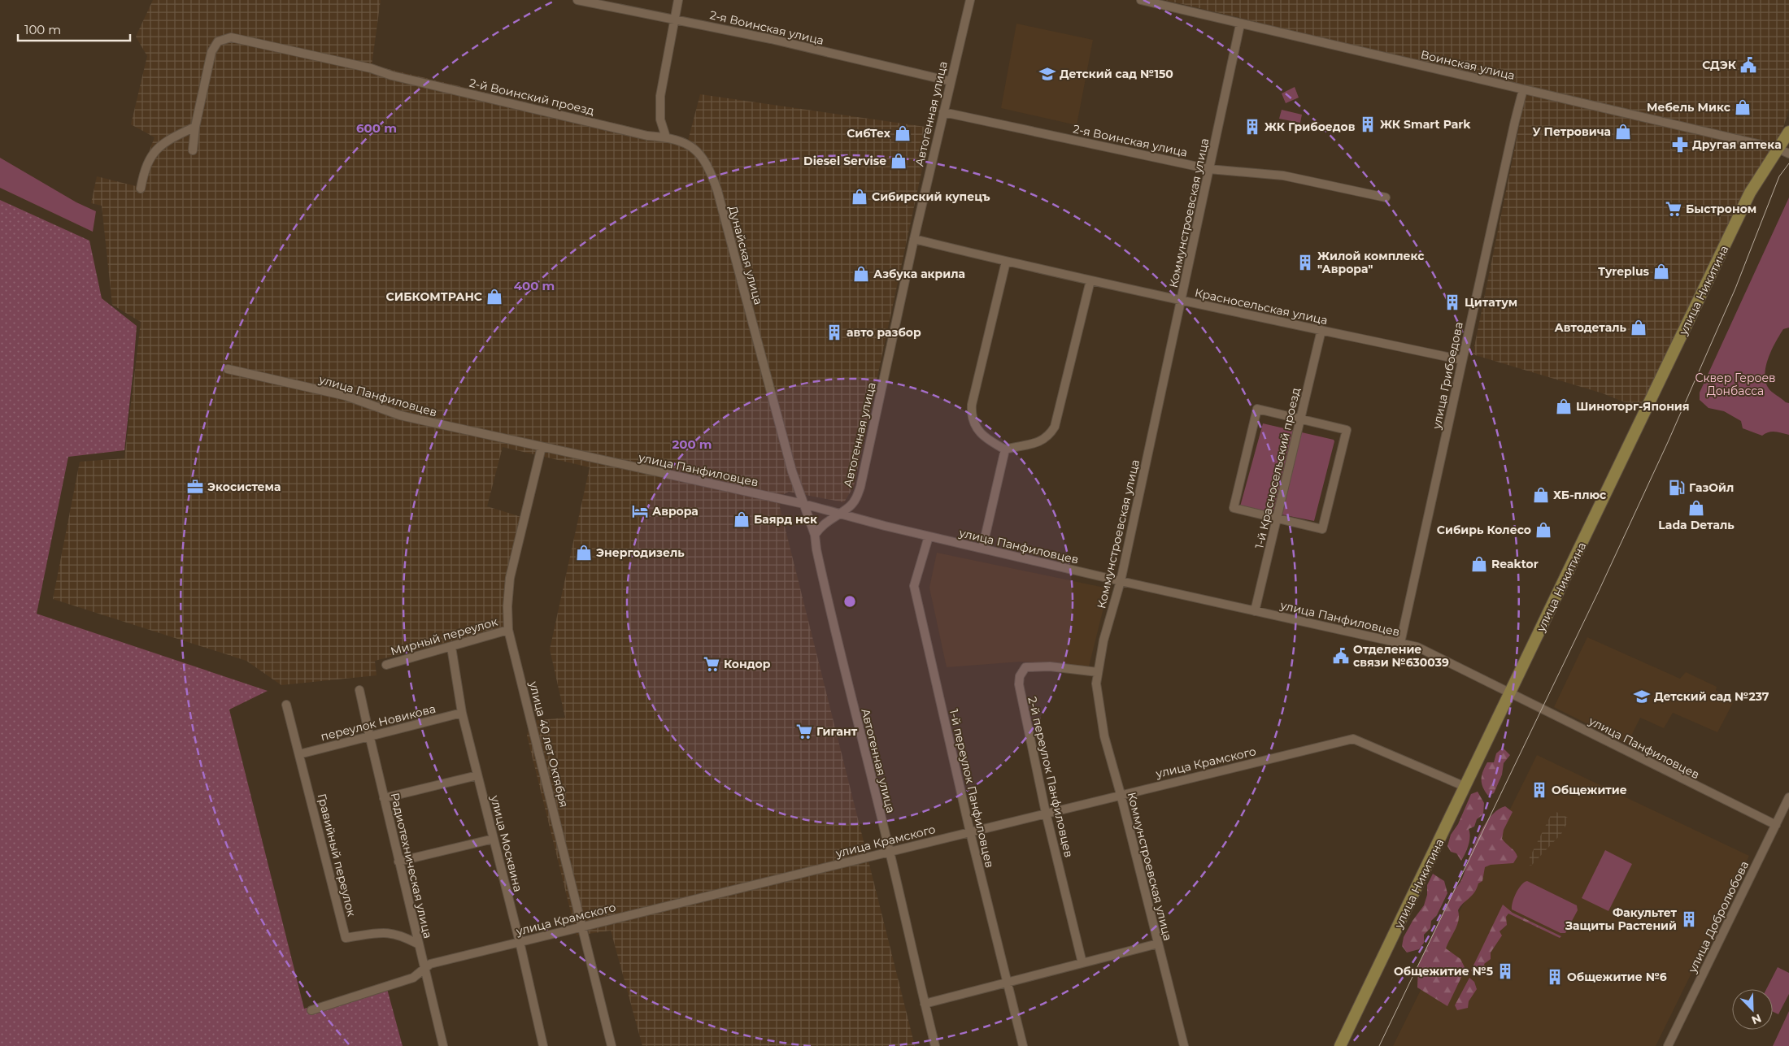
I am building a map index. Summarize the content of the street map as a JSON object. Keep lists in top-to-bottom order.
{
  "streets": {
    "main road": ["улица Никитина"],
    "street": [
      "2-я Воинская улица",
      "Воинская улица",
      "2-й Воинский проезд",
      "Автогенная улица",
      "Коммунстроевская улица",
      "Дунайская улица",
      "Красносельская улица",
      "улица Грибоедова",
      "улица Панфиловцев",
      "1-й Красносельский проезд",
      "Мирный переулок",
      "переулок Новикова",
      "улица 40 лет Октября",
      "улица Крамского",
      "2-й переулок Панфиловцев",
      "1-й переулок Панфиловцев",
      "улица Москвина",
      "Гравийный переулок",
      "Радиотехническая улица",
      "улица Добролюбова"
    ]
  },
  "crossings": [
    ["2-я Воинская улица", "Автогенная улица"],
    ["2-я Воинская улица", "Коммунстроевская улица"],
    ["Воинская улица", "Коммунстроевская улица"],
    ["Воинская улица", "улица Никитина"],
    ["Воинская улица", "улица Грибоедова"],
    ["2-й Воинский проезд", "Дунайская улица"],
    ["Автогенная улица", "Дунайская улица"],
    ["Автогенная улица", "Красносельская улица"],
    ["Автогенная улица", "улица Панфиловцев"],
    ["Автогенная улица", "улица Крамского"],
    ["Коммунстроевская улица", "Красносельская улица"],
    ["Коммунстроевская улица", "улица Панфиловцев"],
    ["Коммунстроевская улица", "улица Крамского"],
    ["Коммунстроевская улица", "2-й переулок Панфиловцев"],
    ["Дунайская улица", "улица Панфиловцев"],
    ["улица Никитина", "улица Панфиловцев"],
    ["улица Никитина", "улица Крамского"],
    ["Красносельская улица", "улица Грибоедова"],
    ["Красносельская улица", "1-й Красносельский проезд"],
    ["улица Грибоедова", "улица Панфиловцев"],
    ["улица Панфиловцев", "1-й Красносельский проезд"],
    ["улица Панфиловцев", "улица 40 лет Октября"],
    ["улица Панфиловцев", "1-й переулок Панфиловцев"],
    ["улица Панфиловцев", "улица Добролюбова"],
    ["Мирный переулок", "улица 40 лет Октября"],
    ["Мирный переулок", "улица Москвина"],
    ["переулок Новикова", "улица Москвина"],
    ["переулок Новикова", "Гравийный переулок"],
    ["переулок Новикова", "Радиотехническая улица"],
    ["улица 40 лет Октября", "улица Крамского"],
    ["улица Крамского", "2-й переулок Панфиловцев"],
    ["улица Крамского", "1-й переулок Панфиловцев"],
    ["улица Крамского", "улица Москвина"],
    ["улица Крамского", "Радиотехническая улица"],
    ["Гравийный переулок", "Радиотехническая улица"]
  ],
  "parks": ["Сквер Героев Донбасса"],
  "places": {
    "public building": ["СДЭК", "Отделение связи №630039"],
    "school or university": ["Детский сад №150", "Детский сад №237"],
    "shop": [
      "Мебель Микс",
      "У Петровича",
      "СибТех",
      "Diesel Servise",
      "Сибирский купецъ",
      "Tyreplus",
      "Азбука акрила",
      "СИБКОМТРАНС",
      "Автодеталь",
      "Шиноторг-Япония",
      "ХБ-плюс",
      "Lada Dеталь",
      "Баярд нск",
      "Сибирь Колесо",
      "Энергодизель",
      "Reaktor"
    ],
    "building": [
      "ЖК Smart Park",
      "ЖК Грибоедов",
      "Жилой комплекс \"Аврора\"",
      "Цитатум",
      "авто разбор",
      "Общежитие",
      "Факультет Защиты Растений",
      "Общежитие №5",
      "Общежитие №6"
    ],
    "pharmacy": ["Другая аптека"],
    "supermarket": ["Быстроном", "Кондор", "Гигант"],
    "office": ["Экосистема"],
    "fuel station": ["ГазОйл"],
    "hotel": ["Аврора"]
  },
  "scale_bar": "100 m",
  "north": "bottom right",
  "rings": ["600 m", "400 m", "200 m"]
}
